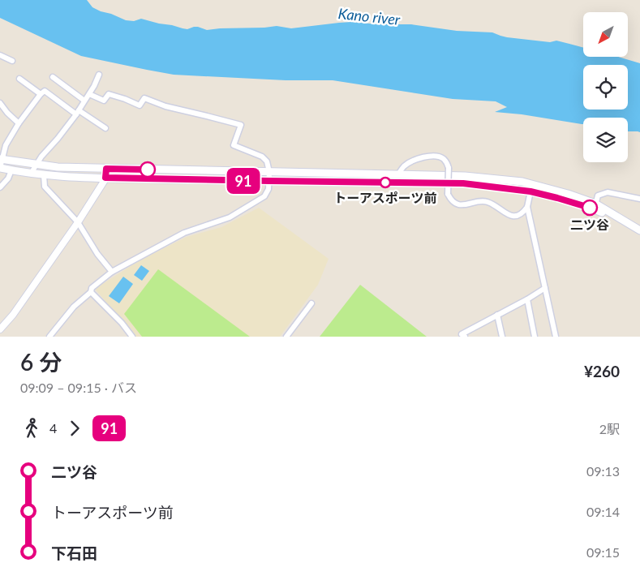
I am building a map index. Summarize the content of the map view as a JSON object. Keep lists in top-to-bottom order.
{
  "water": ["Kano river"],
  "places": ["トーアスポーツ前", "二ツ谷"],
  "lines": ["bus line 91"],
  "north": "bottom left",
  "page": {
    "on_map": "91",
    "heading": ["6 分", "09:09 – 09:15 · バス", "¥260"],
    "legs": ["4", "91", "2駅"],
    "list": [
      {
        "name": "二ツ谷",
        "value": "09:13"
      },
      {
        "name": "トーアスポーツ前",
        "value": "09:14"
      },
      {
        "name": "下石田",
        "value": "09:15"
      }
    ]
  }
}
